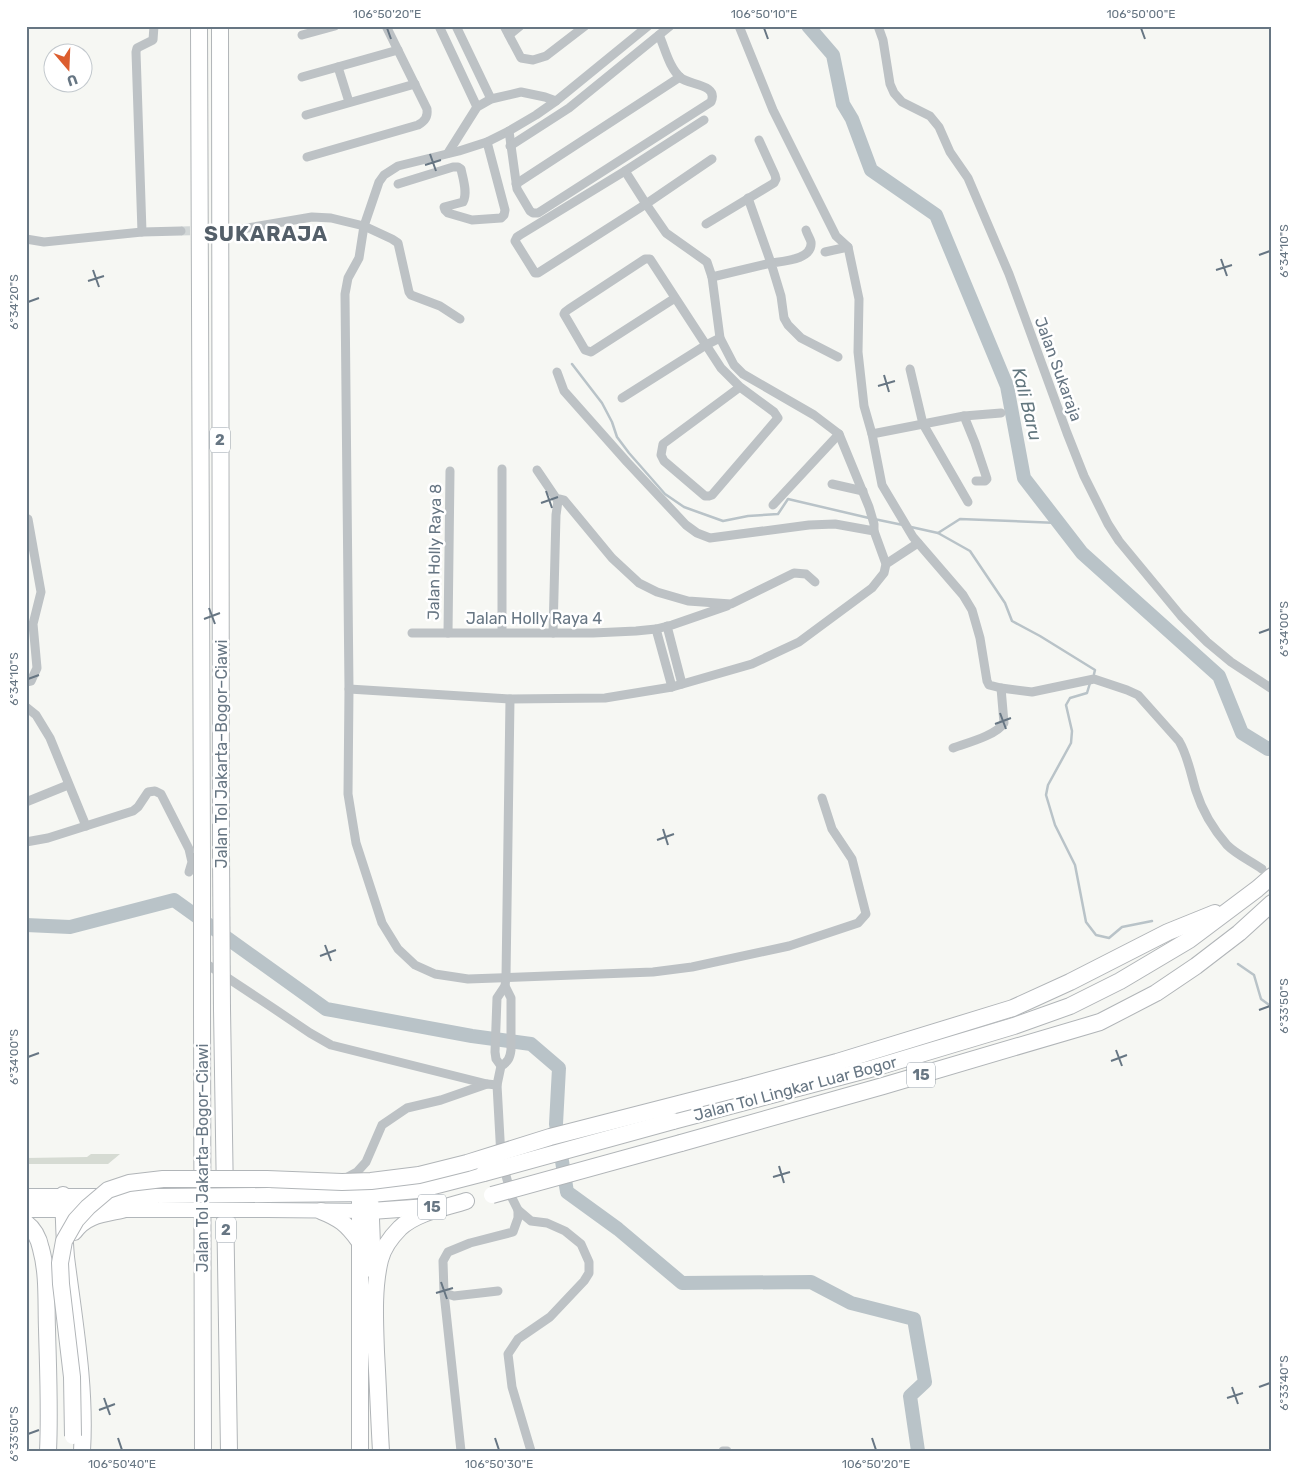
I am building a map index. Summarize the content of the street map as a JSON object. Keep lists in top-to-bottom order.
{
  "streets": {
    "highway": [
      "2",
      "Jalan Tol Jakarta–Bogor–Ciawi",
      "15",
      "Jalan Tol Lingkar Luar Bogor"
    ],
    "street": ["Jalan Sukaraja", "Jalan Holly Raya 8", "Jalan Holly Raya 4"]
  },
  "crossings": [
    ["Jalan Holly Raya 8", "Jalan Holly Raya 4"]
  ],
  "districts": ["SUKARAJA"],
  "water": ["Kali Baru"],
  "north": "bottom",
  "coordinates": [
    "106°50'20\"E",
    "106°50'10\"E",
    "106°50'00\"E",
    "6°34'10\"S",
    "6°34'20\"S",
    "6°34'00\"S",
    "6°33'50\"S",
    "6°33'40\"S",
    "106°50'40\"E",
    "106°50'30\"E"
  ]
}
